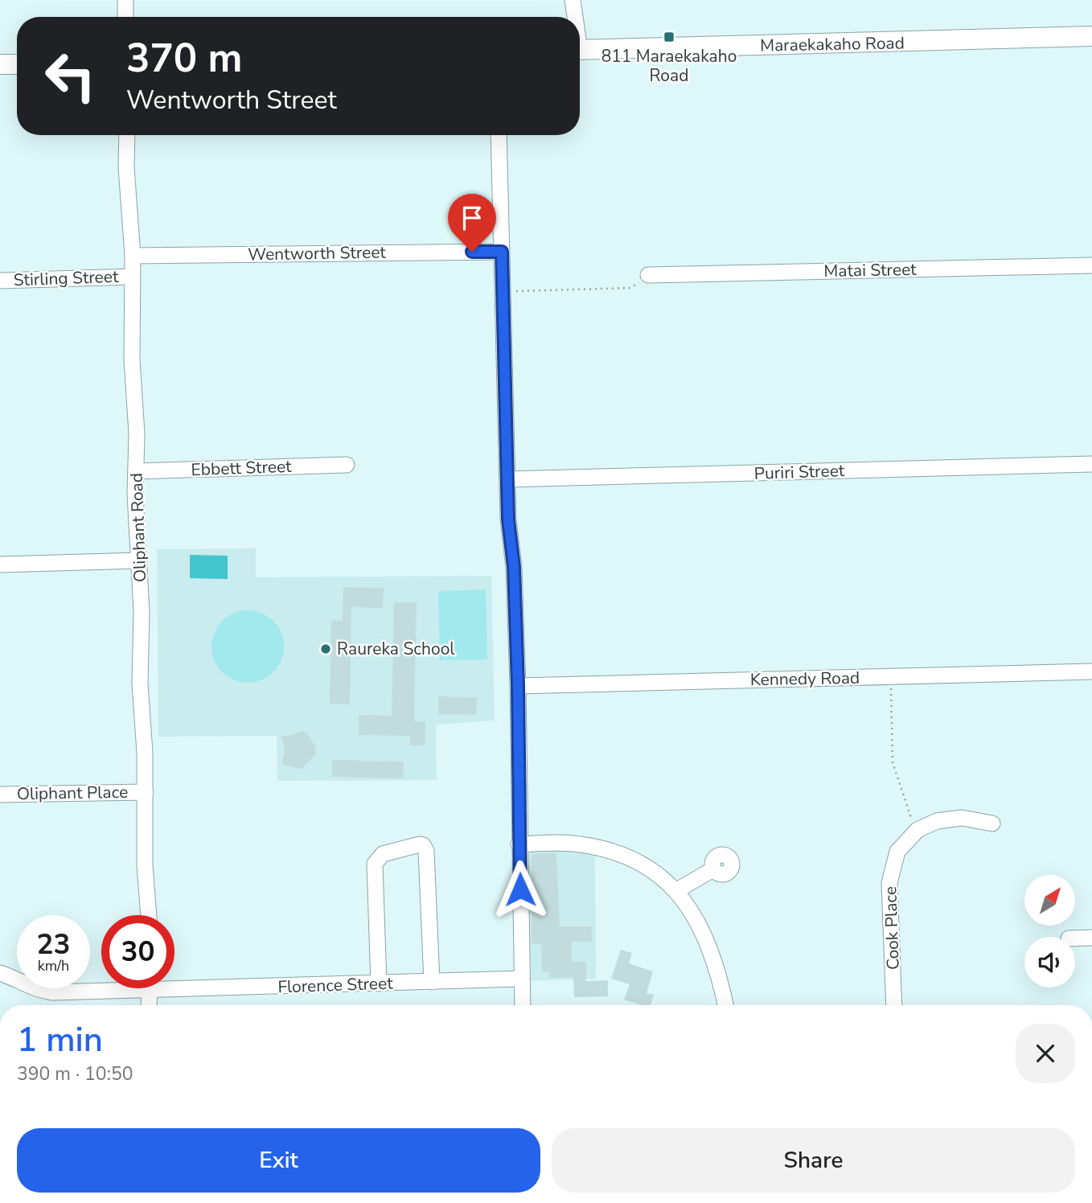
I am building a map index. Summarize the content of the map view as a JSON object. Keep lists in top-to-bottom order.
{
  "streets": {
    "main road": ["Maraekakaho Road"],
    "street": [
      "Wentworth Street",
      "Matai Street",
      "Stirling Street",
      "Ebbett Street",
      "Puriri Street",
      "Oliphant Road",
      "Kennedy Road",
      "Oliphant Place",
      "Cook Place",
      "Florence Street"
    ]
  },
  "crossings": [
    ["Wentworth Street", "Oliphant Road"],
    ["Stirling Street", "Oliphant Road"],
    ["Ebbett Street", "Oliphant Road"],
    ["Oliphant Road", "Oliphant Place"]
  ],
  "places": {
    "transit": ["811 Maraekakaho Road"],
    "other": ["Raureka School"]
  },
  "north": "top right",
  "page": {
    "turn": ["370 m", "Wentworth Street"],
    "speed": "23 km/h",
    "limit": "30",
    "heading": ["1 min", "390 m · 10:50"],
    "buttons": ["Exit", "Share"]
  }
}
